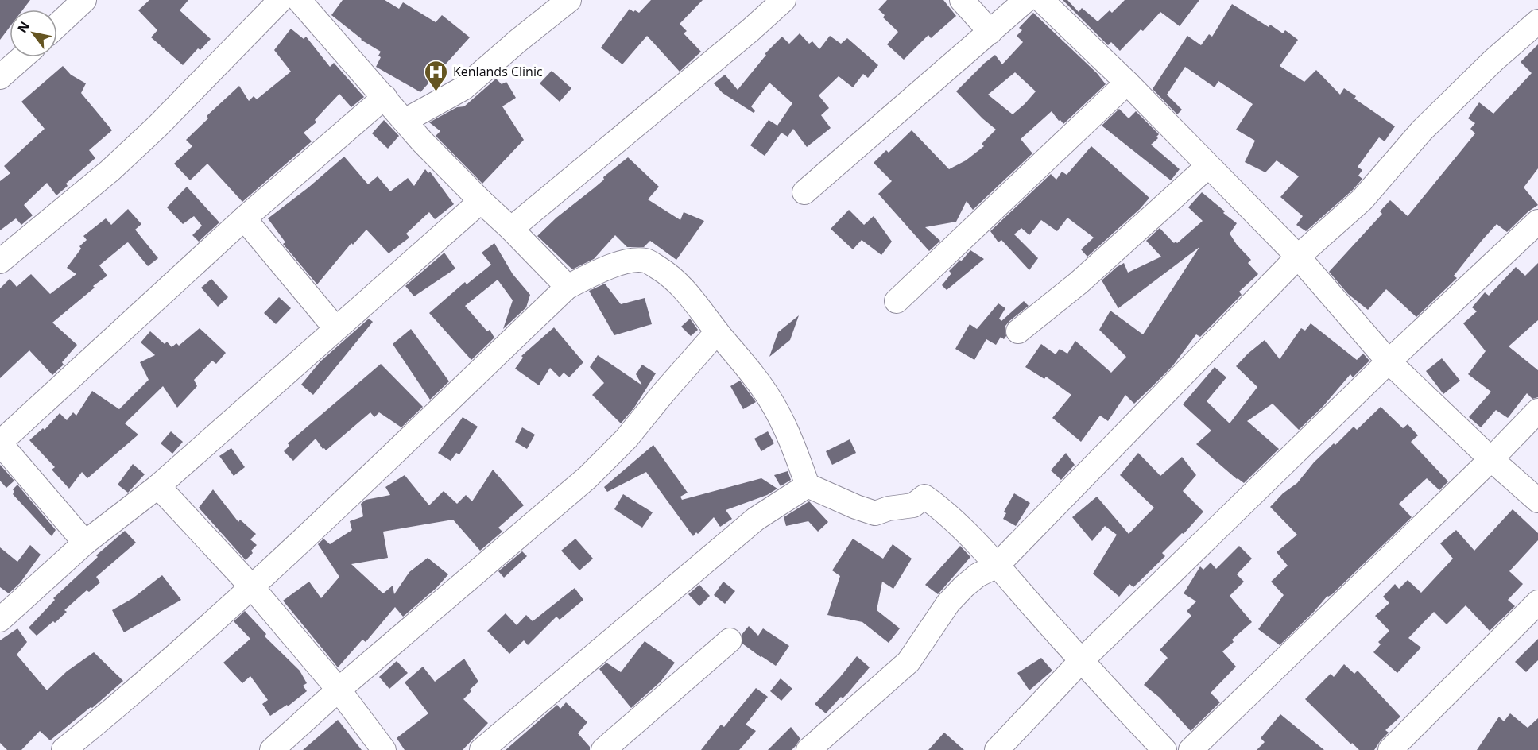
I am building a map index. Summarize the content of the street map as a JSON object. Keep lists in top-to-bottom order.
{
  "places": {
    "hospital": ["Kenlands Clinic"]
  },
  "north": "top left"
}
